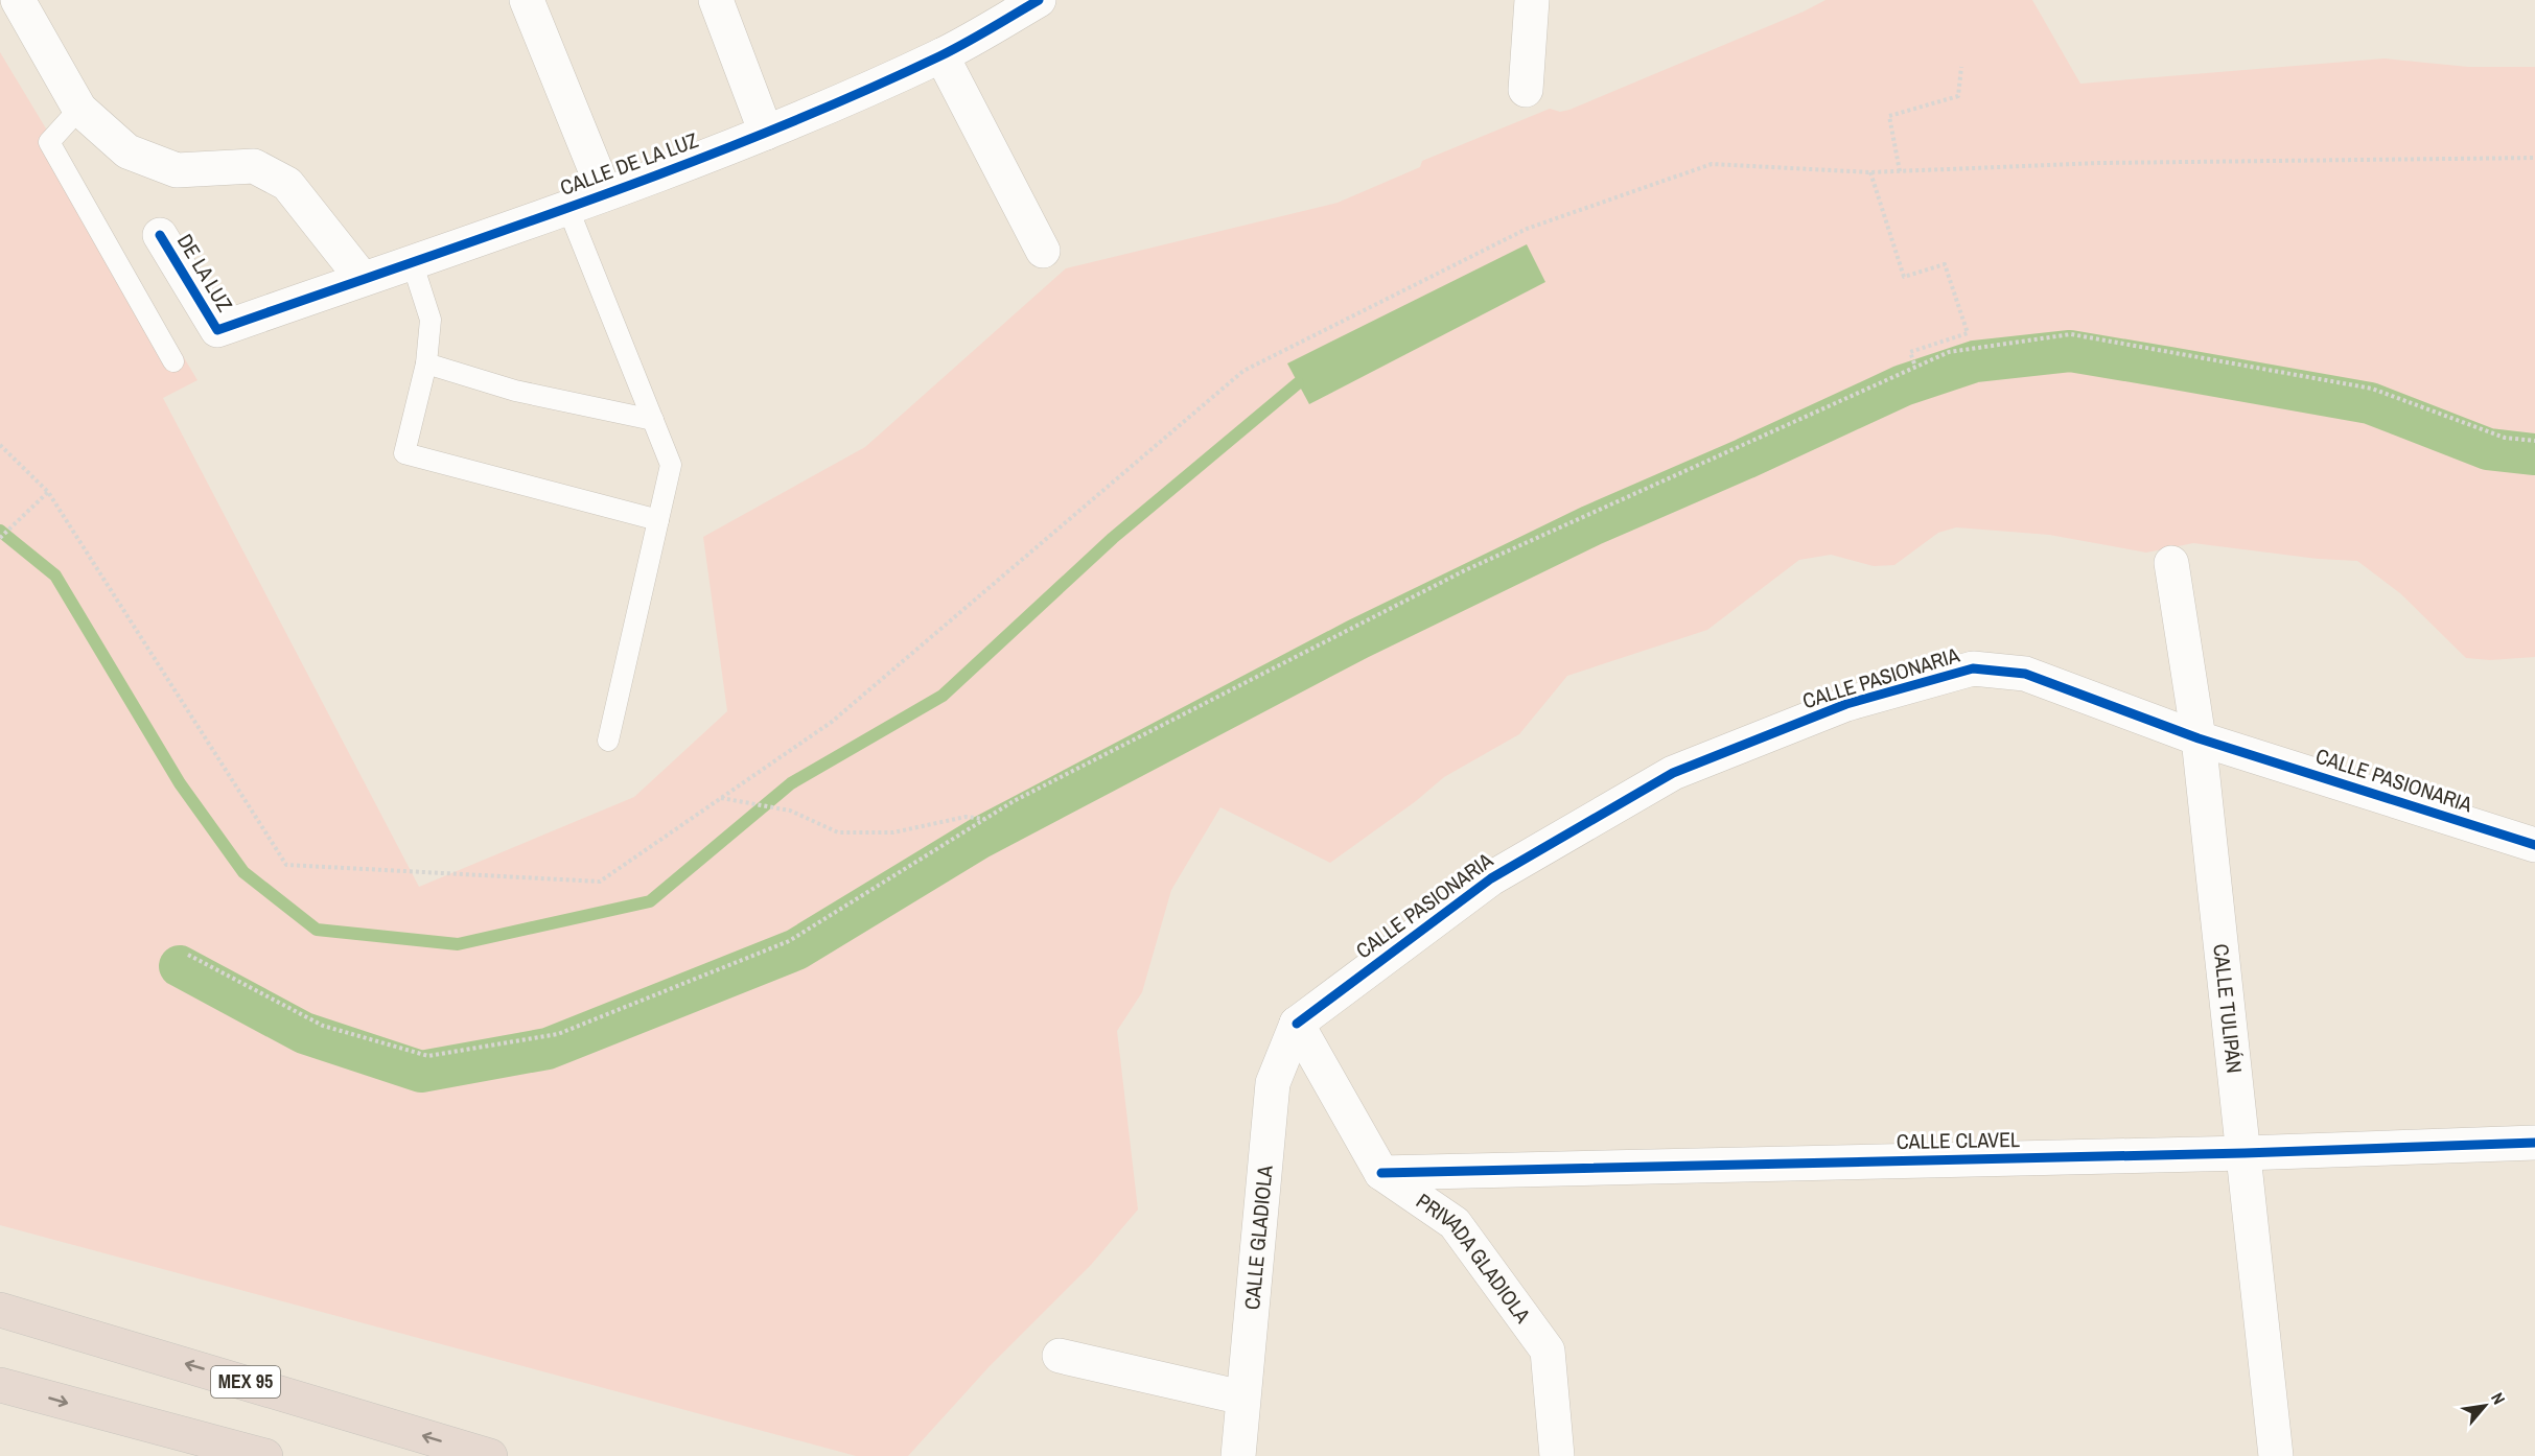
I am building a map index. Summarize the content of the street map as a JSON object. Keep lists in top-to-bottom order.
{
  "streets": {
    "highway": ["MEX 95"],
    "street": [
      "CALLE DE LA LUZ",
      "DE LA LUZ",
      "CALLE PASIONARIA",
      "CALLE TULIPÁN",
      "CALLE CLAVEL",
      "CALLE GLADIOLA",
      "PRIVADA GLADIOLA"
    ]
  },
  "crossings": [
    ["CALLE DE LA LUZ", "DE LA LUZ"],
    ["CALLE PASIONARIA", "CALLE TULIPÁN"],
    ["CALLE PASIONARIA", "CALLE GLADIOLA"],
    ["CALLE PASIONARIA", "PRIVADA GLADIOLA"],
    ["CALLE TULIPÁN", "CALLE CLAVEL"],
    ["CALLE CLAVEL", "PRIVADA GLADIOLA"],
    ["CALLE GLADIOLA", "PRIVADA GLADIOLA"]
  ],
  "north": "top right"
}
